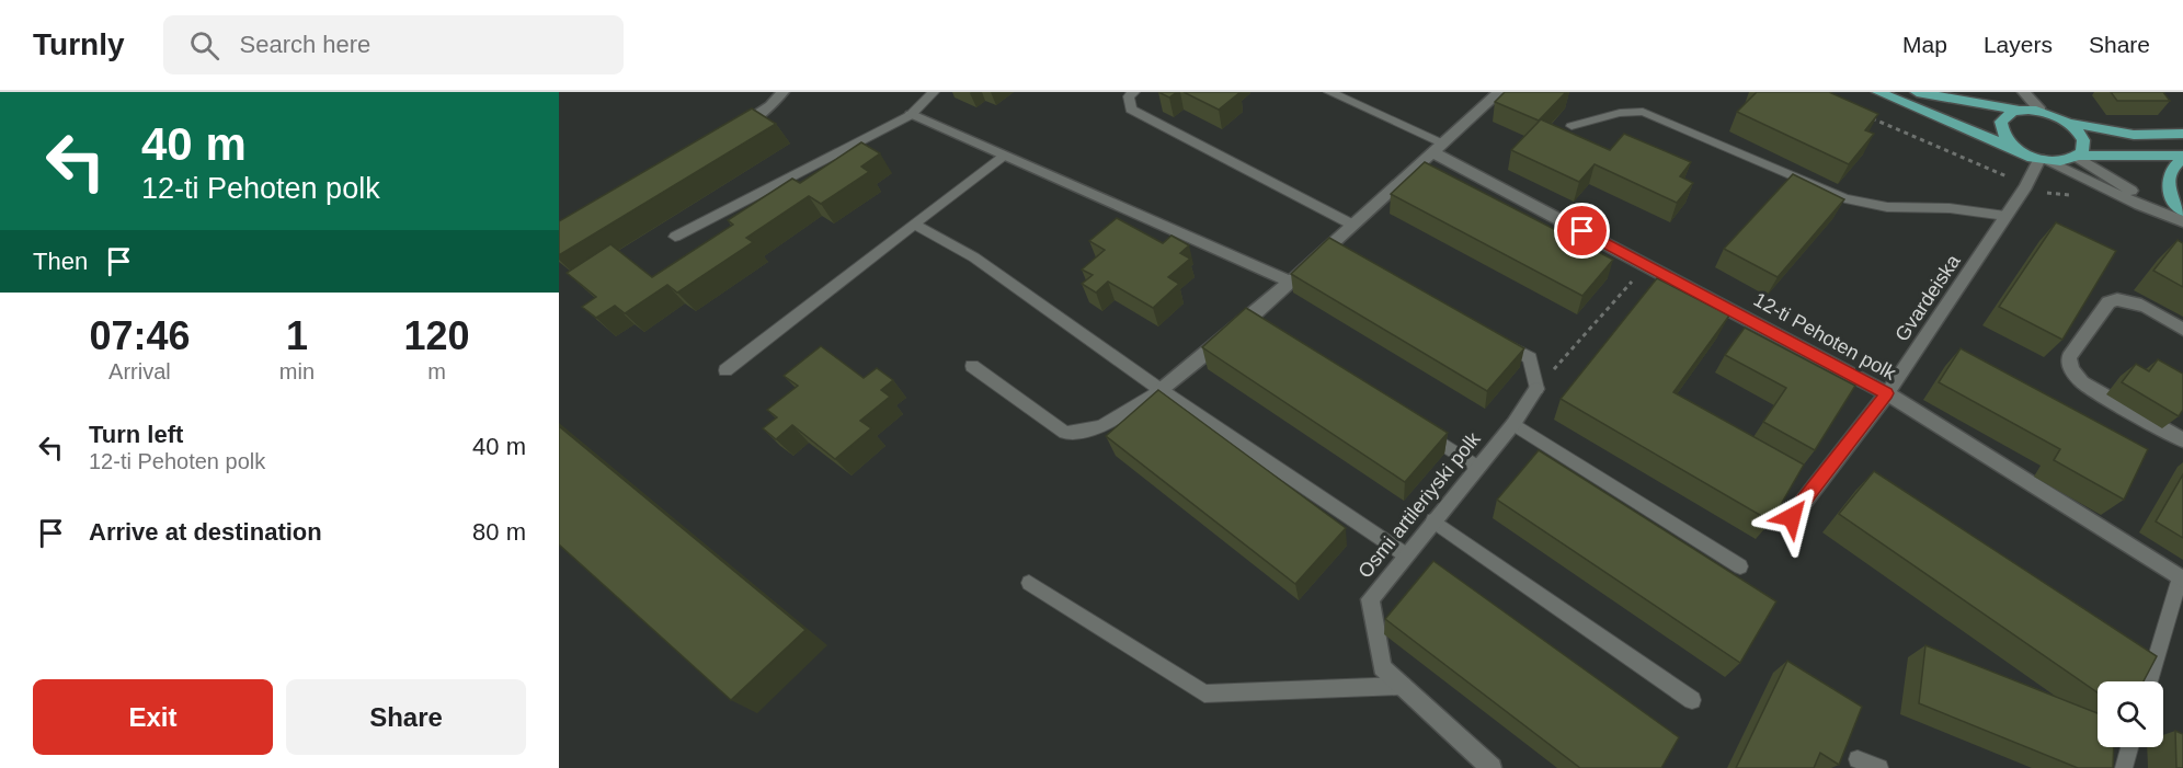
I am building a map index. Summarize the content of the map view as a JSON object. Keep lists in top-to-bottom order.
{
  "streets": {
    "street": ["Gvardeiska", "12-ti Pehoten polk", "Osmi artileriyski polk"]
  },
  "crossings": [
    ["Gvardeiska", "12-ti Pehoten polk"]
  ],
  "page": {
    "header": "Turnly",
    "search": "Search here",
    "nav": ["Map", "Layers", "Share"],
    "turn": ["40 m", "12-ti Pehoten polk"],
    "then": "Then",
    "eta": [
      "07:46",
      "Arrival",
      "1",
      "min",
      "120",
      "m"
    ],
    "list": [
      {
        "name": "Turn left",
        "note": "12-ti Pehoten polk",
        "value": "40 m"
      },
      {
        "name": "Arrive at destination",
        "value": "80 m"
      }
    ],
    "buttons": ["Exit", "Share"]
  }
}
